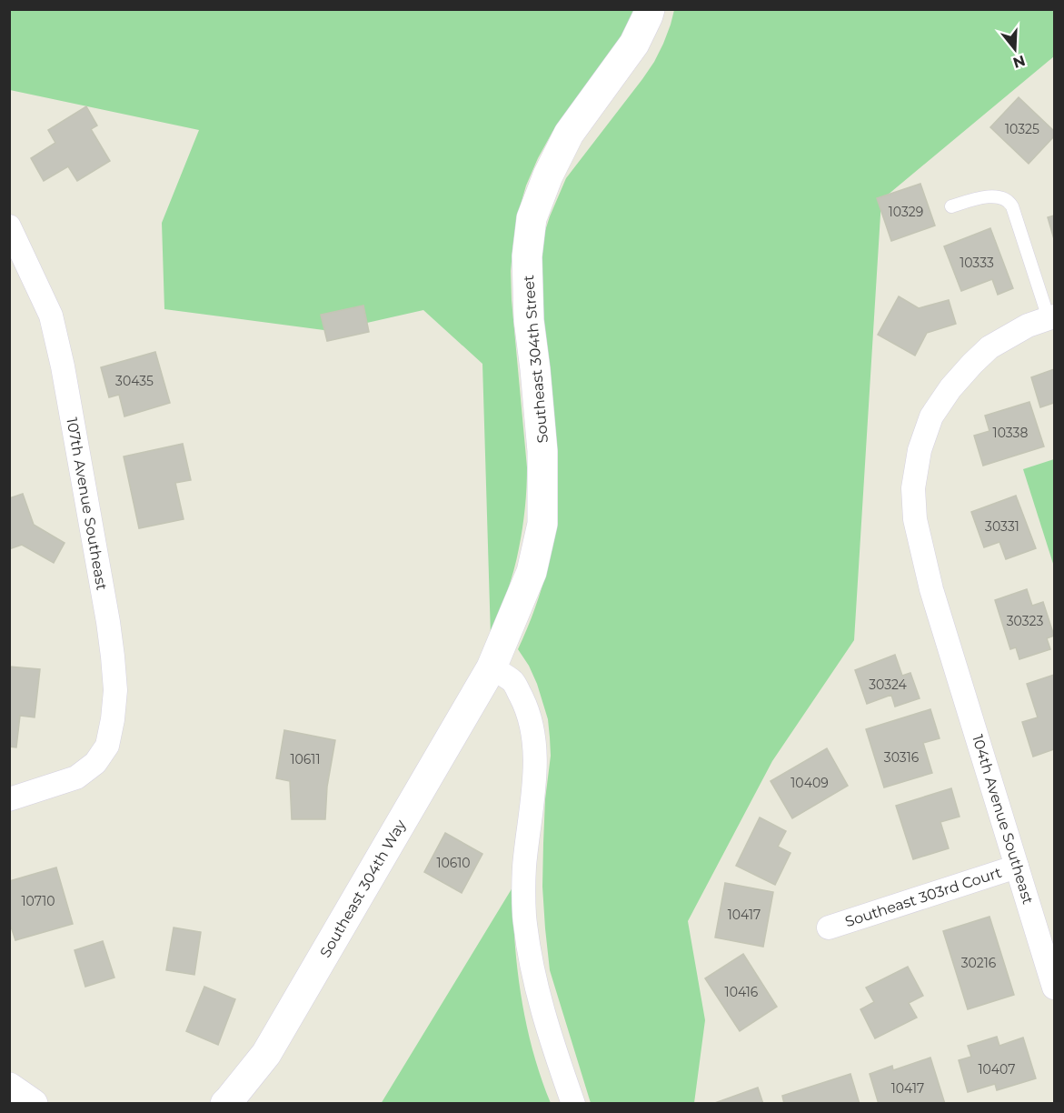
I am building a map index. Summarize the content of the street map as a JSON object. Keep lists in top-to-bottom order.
{
  "streets": {
    "street": [
      "Southeast 304th Street",
      "107th Avenue Southeast",
      "104th Avenue Southeast",
      "Southeast 304th Way",
      "Southeast 303rd Court"
    ]
  },
  "crossings": [
    ["Southeast 304th Street", "Southeast 304th Way"],
    ["104th Avenue Southeast", "Southeast 303rd Court"]
  ],
  "house_numbers": [
    "10325",
    "10329",
    "10333",
    "30435",
    "10338",
    "30331",
    "30323",
    "30324",
    "30316",
    "10611",
    "10409",
    "10610",
    "10710",
    "10417",
    "30216",
    "10416",
    "10407",
    "10417"
  ],
  "north": "bottom"
}
